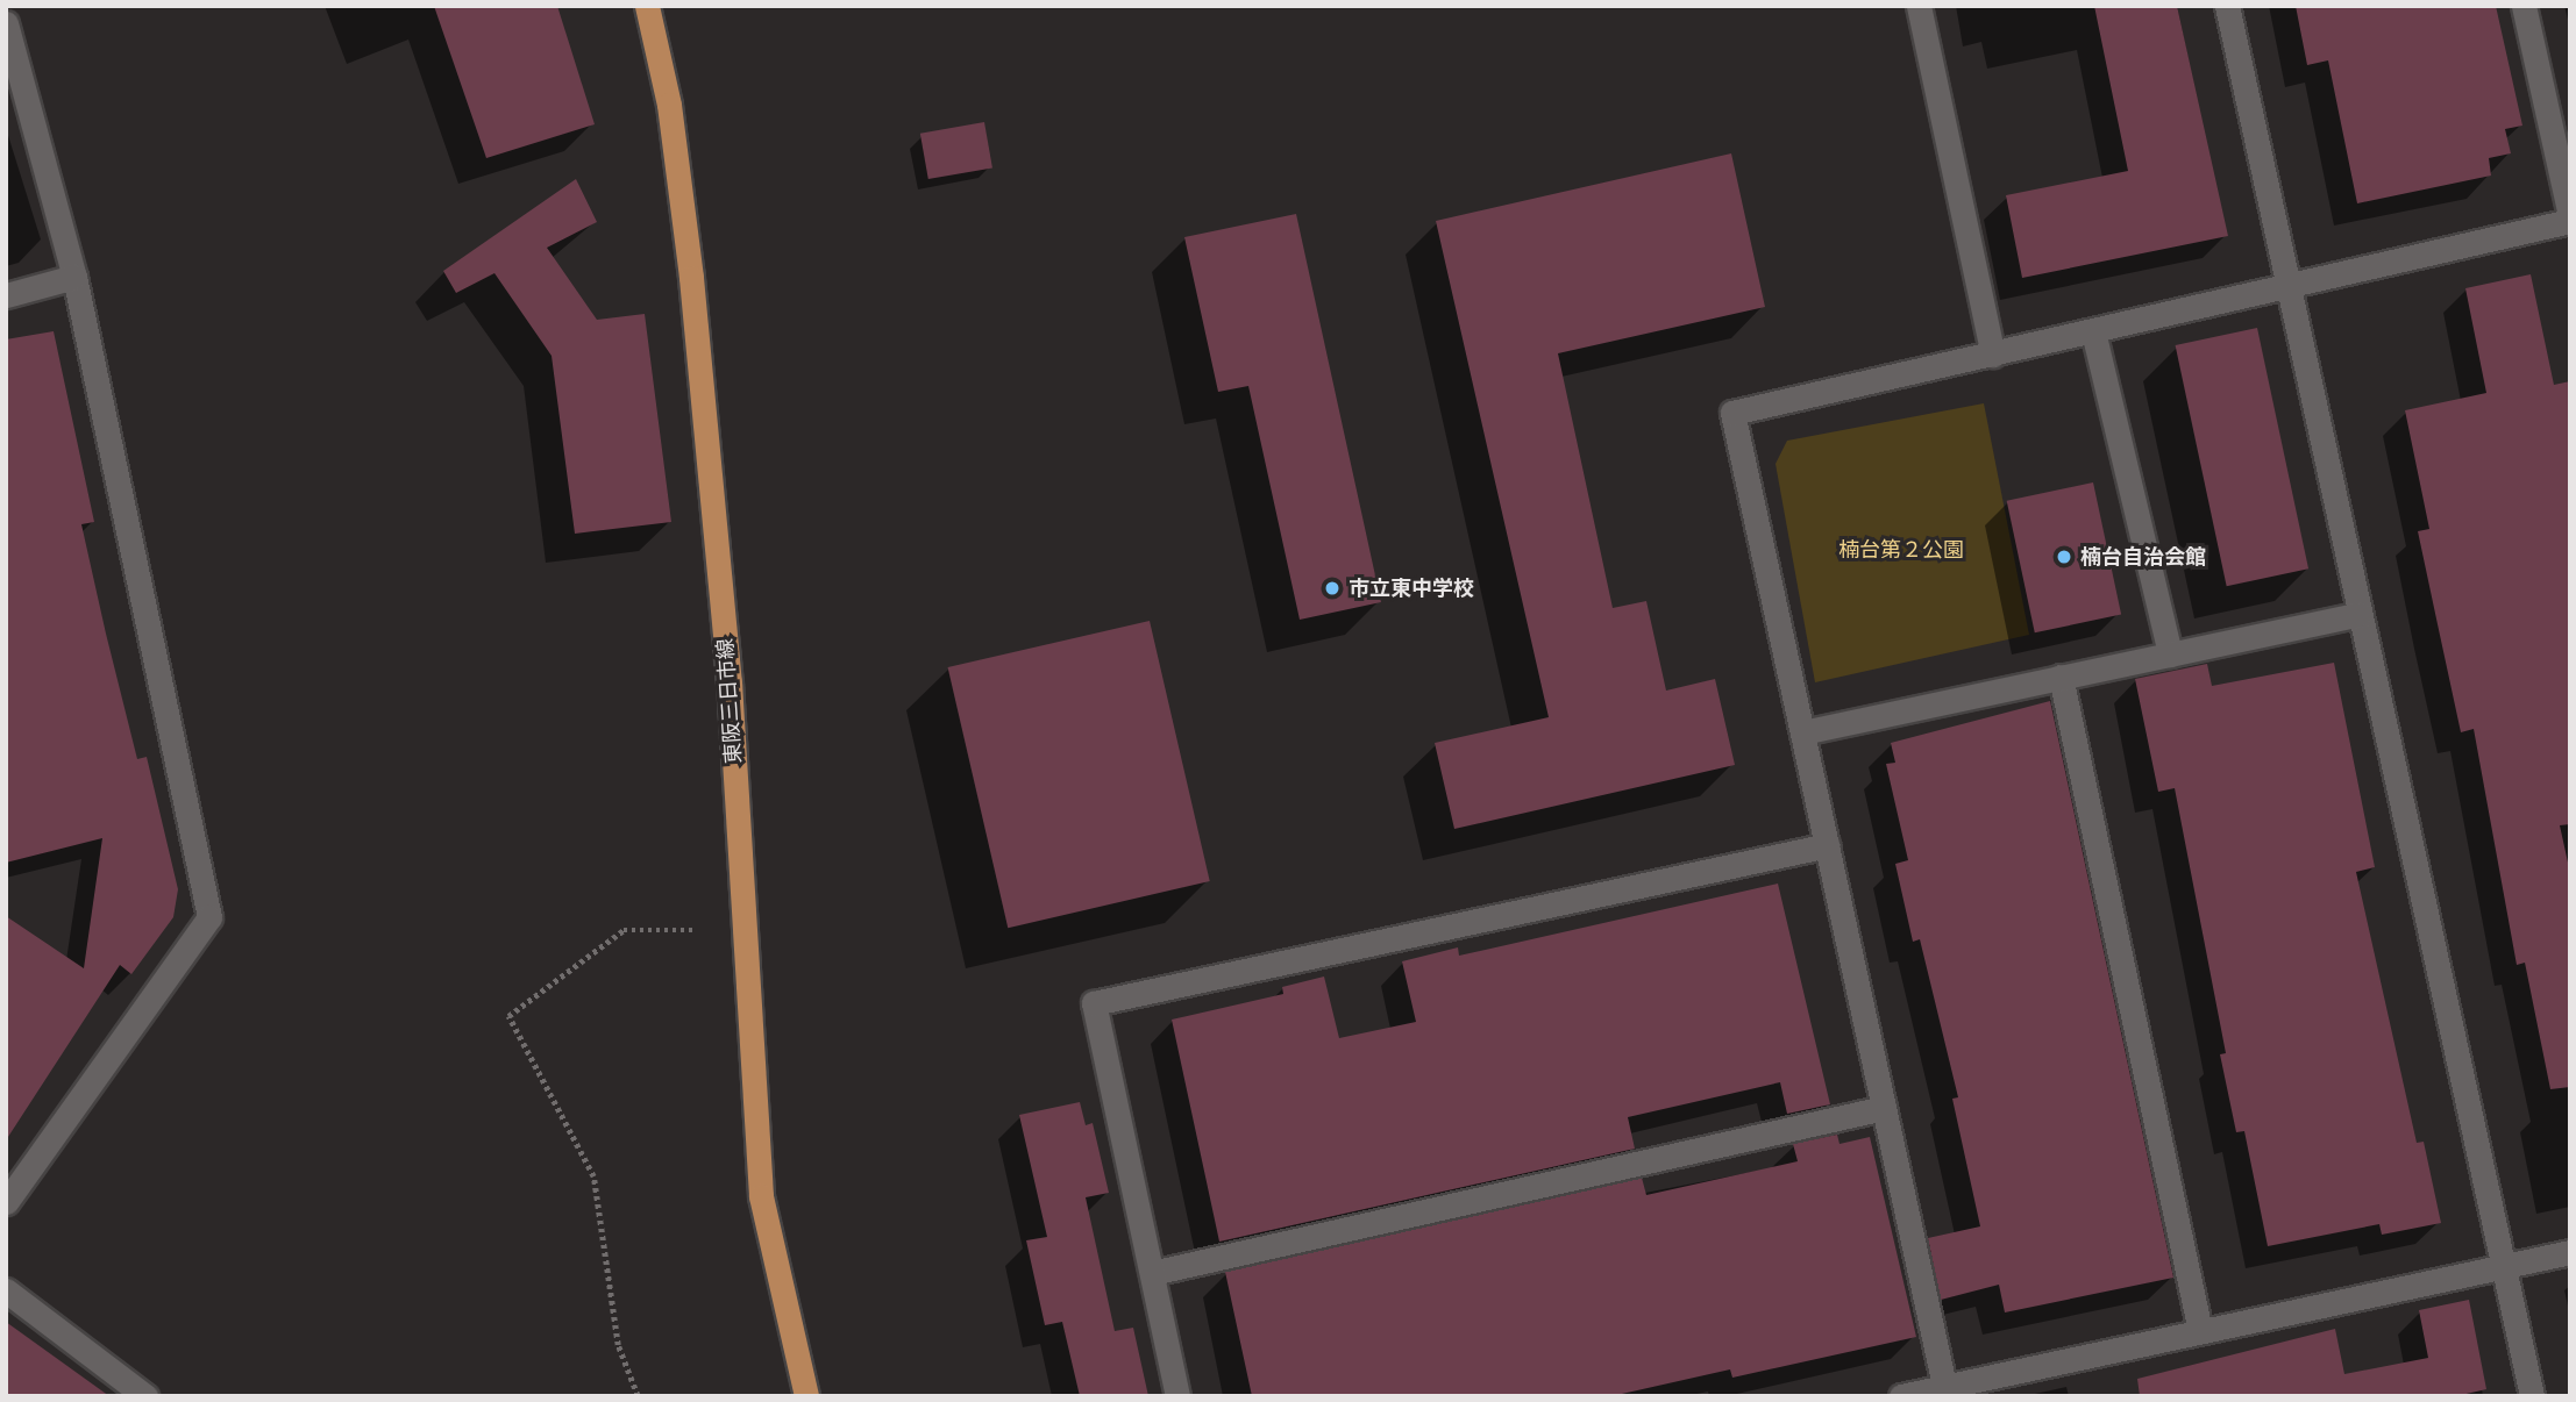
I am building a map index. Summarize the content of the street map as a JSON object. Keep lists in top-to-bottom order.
{
  "streets": {
    "main road": ["東阪三日市線"]
  },
  "parks": ["楠台第２公園"],
  "places": ["楠台自治会館", "市立東中学校"]
}
